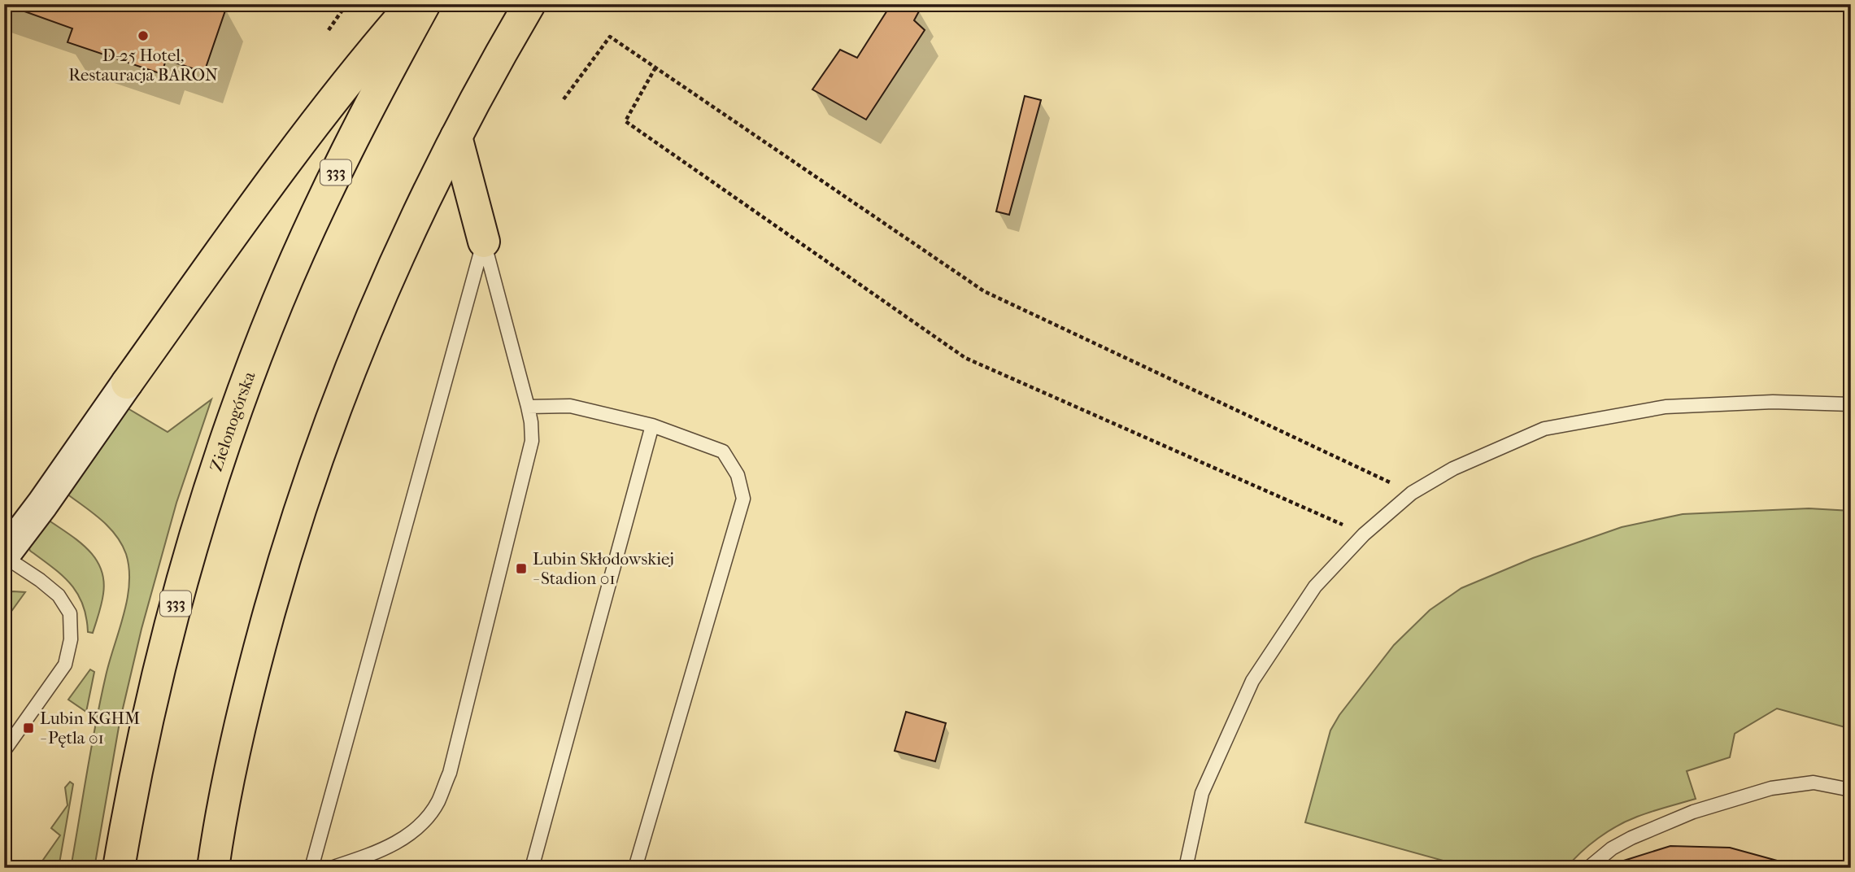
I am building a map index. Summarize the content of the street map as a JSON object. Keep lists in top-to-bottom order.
{
  "streets": {
    "main road": ["333", "Zielonogórska"]
  },
  "places": {
    "other": ["D-25 Hotel, Restauracja BARON"],
    "transit": ["Lubin Skłodowskiej - Stadion 01", "Lubin KGHM - Pętla 01"]
  }
}
